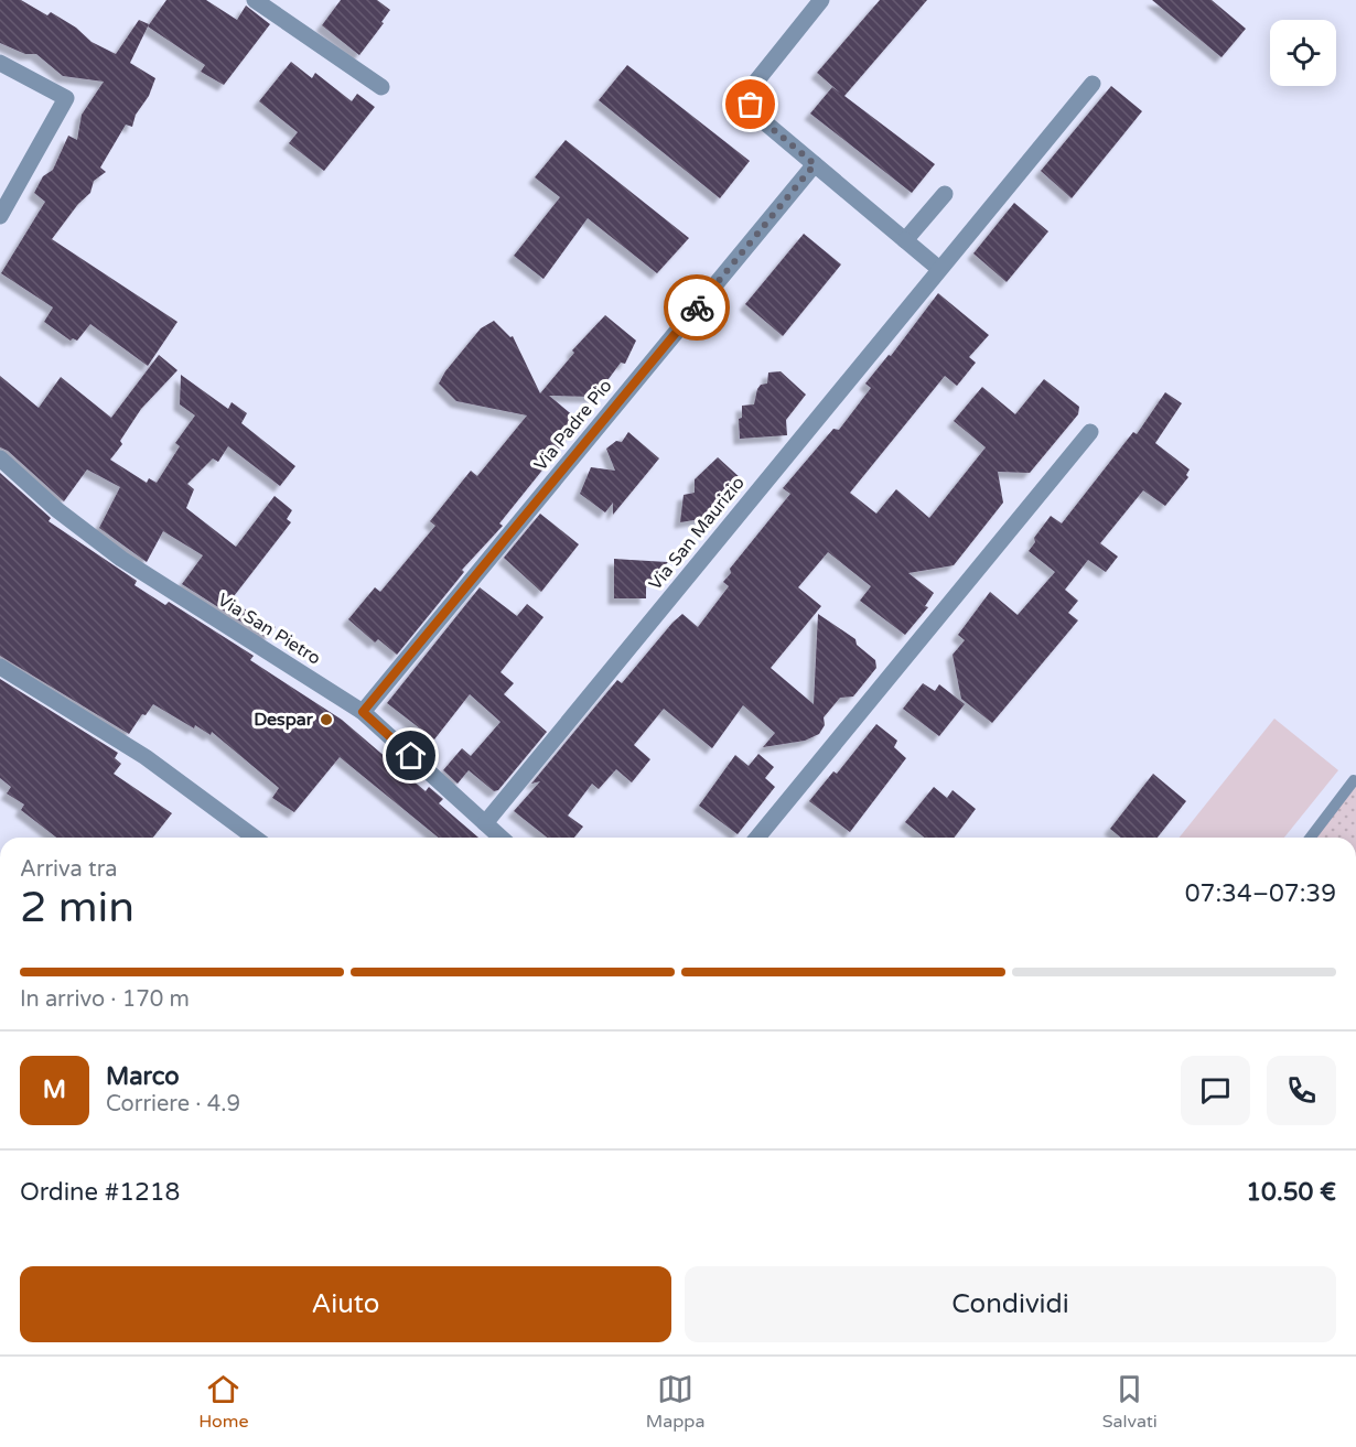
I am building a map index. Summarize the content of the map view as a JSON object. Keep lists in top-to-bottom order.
{
  "streets": {
    "street": ["Via Padre Pio", "Via San Maurizio", "Via San Pietro"]
  },
  "crossings": [
    ["Via Padre Pio", "Via San Pietro"],
    ["Via San Maurizio", "Via San Pietro"]
  ],
  "places": ["Despar"],
  "page": {
    "heading": ["2 min", "Arriva tra", "07:34–07:39"],
    "panel": [
      "Marco",
      "Corriere · 4.9",
      "Ordine #1218",
      "10.50 €"
    ],
    "bar": "In arrivo · 170 m",
    "round": "M",
    "buttons": ["Aiuto", "Condividi"],
    "tabs": ["Home", "Mappa", "Salvati"]
  }
}
